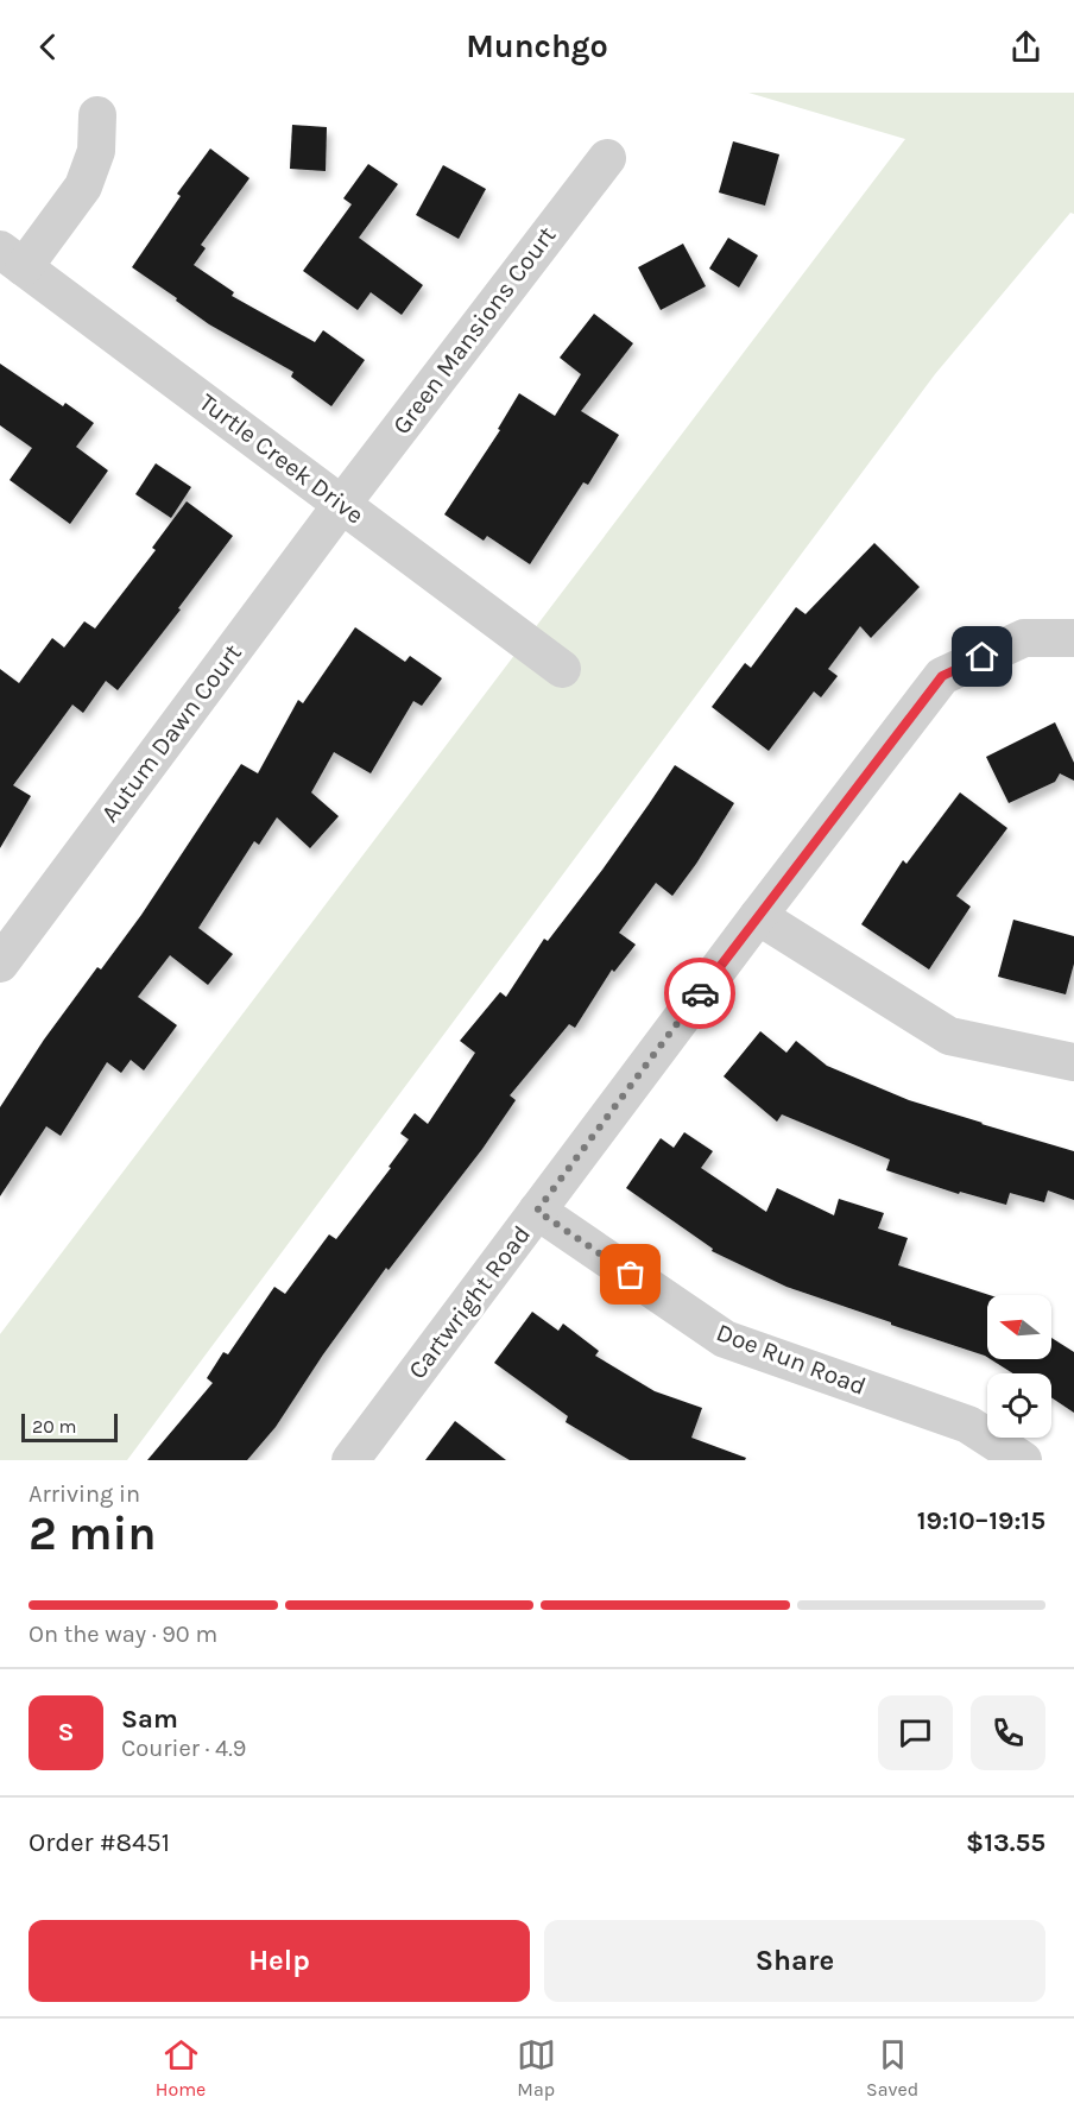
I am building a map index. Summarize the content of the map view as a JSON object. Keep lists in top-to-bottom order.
{
  "streets": {
    "street": [
      "Green Mansions Court",
      "Turtle Creek Drive",
      "Autum Dawn Court",
      "Cartwright Road",
      "Doe Run Road"
    ]
  },
  "crossings": [
    ["Green Mansions Court", "Turtle Creek Drive"],
    ["Green Mansions Court", "Autum Dawn Court"],
    ["Turtle Creek Drive", "Autum Dawn Court"],
    ["Cartwright Road", "Doe Run Road"]
  ],
  "scale_bar": "20 m",
  "north": "left",
  "page": {
    "header": "Munchgo",
    "scale": "20 m",
    "heading": ["2 min", "Arriving in", "19:10–19:15"],
    "panel": [
      "Sam",
      "Courier · 4.9",
      "Order #8451",
      "$13.55"
    ],
    "bar": "On the way · 90 m",
    "round": "S",
    "buttons": ["Help", "Share"],
    "tabs": ["Home", "Map", "Saved"]
  }
}
